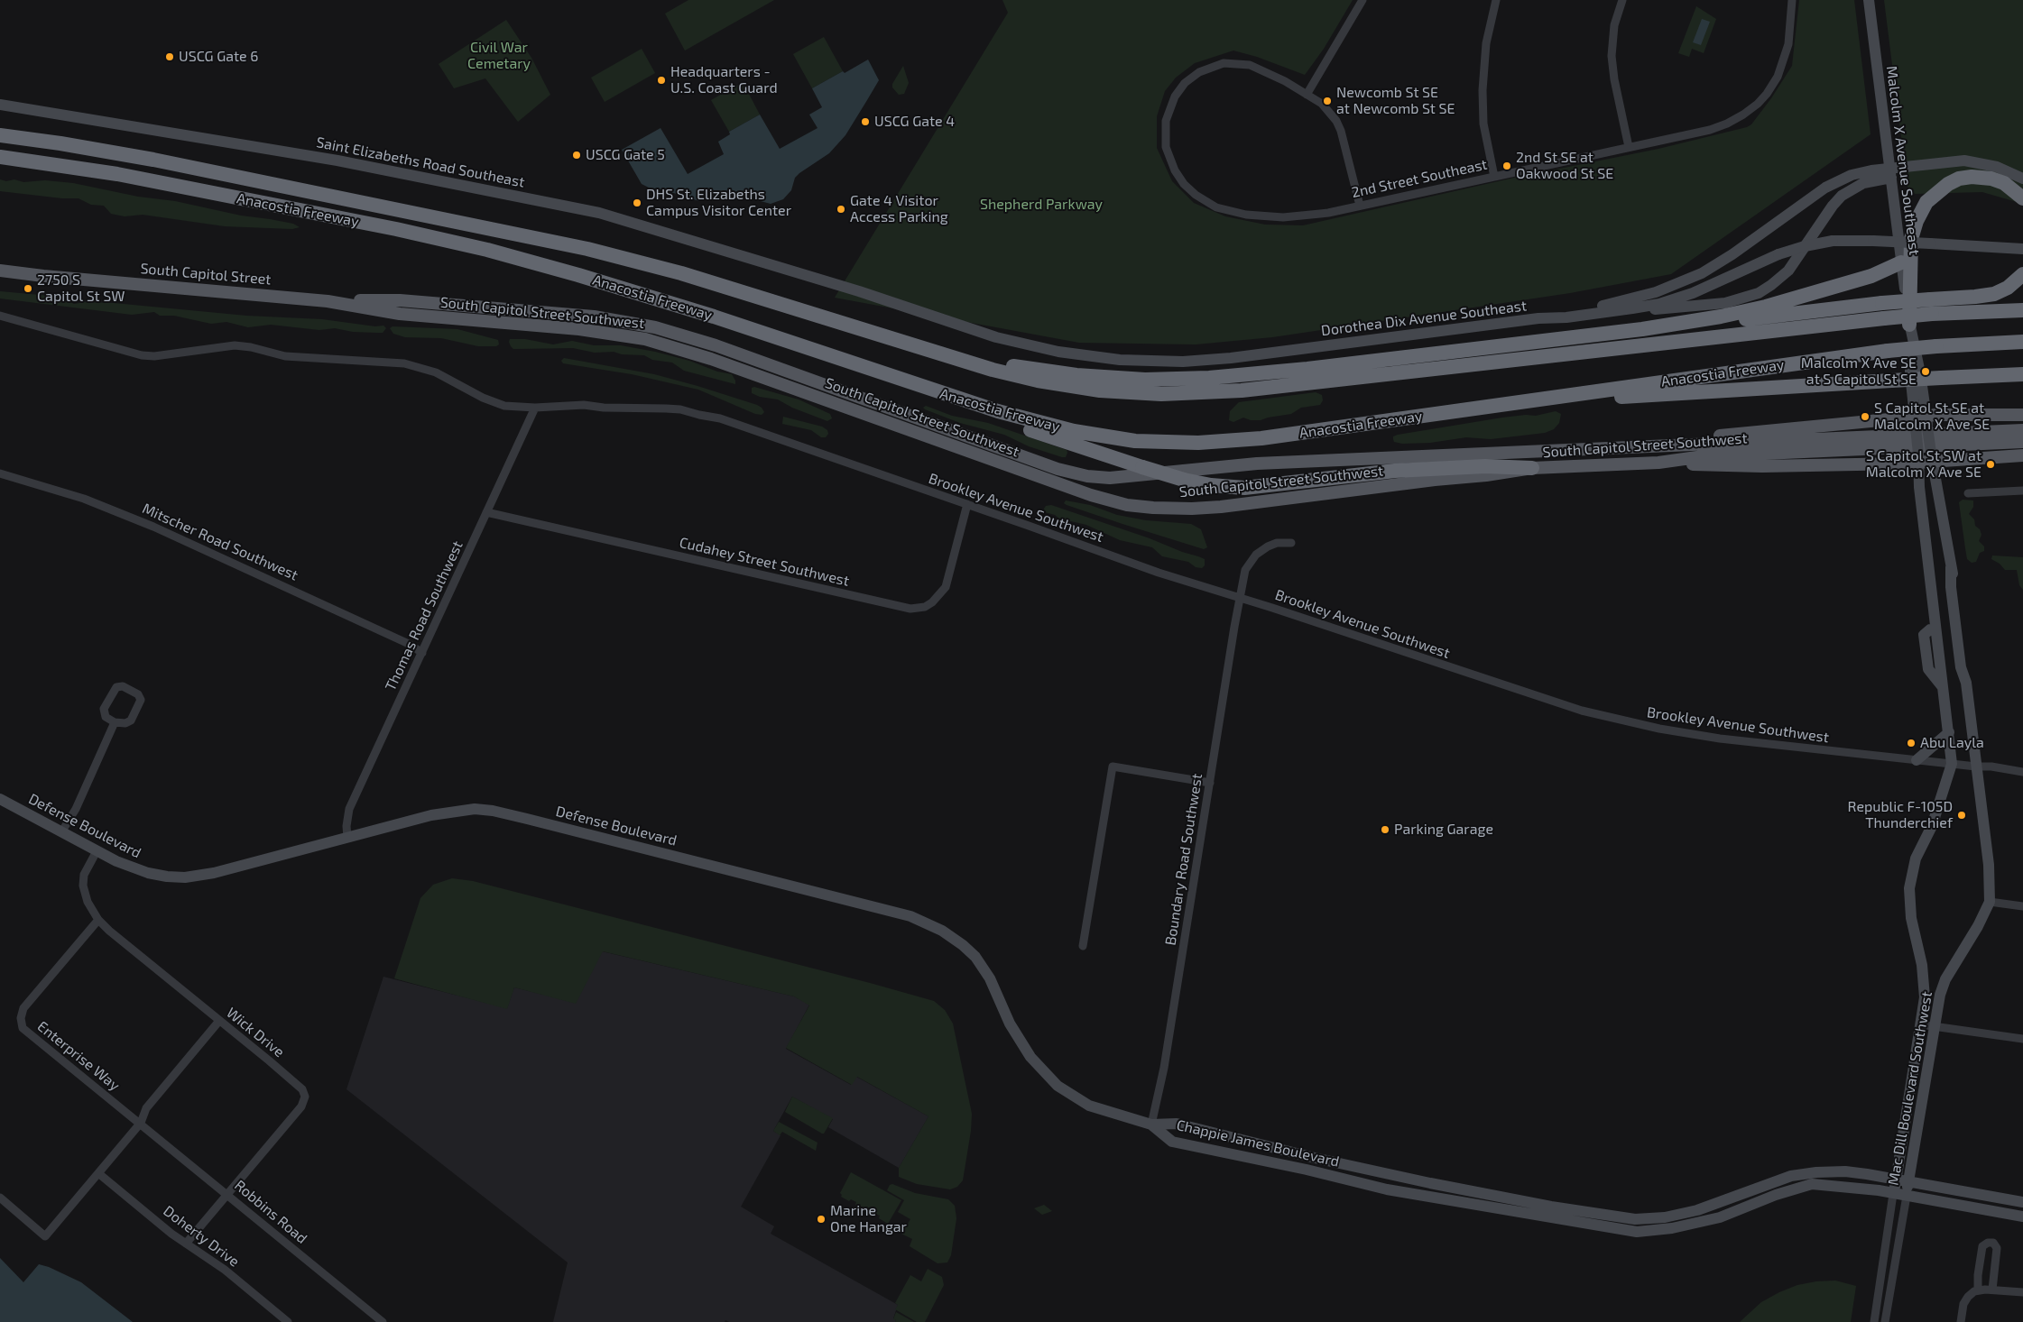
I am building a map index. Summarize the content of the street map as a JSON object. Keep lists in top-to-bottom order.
{
  "streets": {
    "highway": ["Anacostia Freeway"],
    "main road": ["South Capitol Street", "South Capitol Street Southwest"],
    "street": [
      "Malcolm X Avenue Southeast",
      "Saint Elizabeths Road Southeast",
      "2nd Street Southeast",
      "Dorothea Dix Avenue Southeast",
      "Brookley Avenue Southwest",
      "Mitscher Road Southwest",
      "Cudahey Street Southwest",
      "Thomas Road Southwest",
      "Defense Boulevard",
      "Boundary Road Southwest",
      "Wick Drive",
      "Enterprise Way",
      "Mac Dill Boulevard Southwest",
      "Chappie James Boulevard",
      "Robbins Road",
      "Doherty Drive"
    ]
  },
  "crossings": [
    ["Malcolm X Avenue Southeast", "Mac Dill Boulevard Southwest"],
    ["Saint Elizabeths Road Southeast", "Dorothea Dix Avenue Southeast"],
    ["South Capitol Street", "South Capitol Street Southwest"],
    ["Brookley Avenue Southwest", "Cudahey Street Southwest"],
    ["Brookley Avenue Southwest", "Thomas Road Southwest"],
    ["Brookley Avenue Southwest", "Boundary Road Southwest"],
    ["Brookley Avenue Southwest", "Mac Dill Boulevard Southwest"],
    ["Mitscher Road Southwest", "Thomas Road Southwest"],
    ["Cudahey Street Southwest", "Thomas Road Southwest"],
    ["Thomas Road Southwest", "Defense Boulevard"],
    ["Defense Boulevard", "Boundary Road Southwest"],
    ["Defense Boulevard", "Wick Drive"],
    ["Defense Boulevard", "Chappie James Boulevard"],
    ["Boundary Road Southwest", "Chappie James Boulevard"],
    ["Wick Drive", "Enterprise Way"],
    ["Wick Drive", "Robbins Road"],
    ["Wick Drive", "Doherty Drive"],
    ["Enterprise Way", "Robbins Road"],
    ["Mac Dill Boulevard Southwest", "Chappie James Boulevard"]
  ],
  "parks": ["Civil War Cemetary", "Shepherd Parkway"],
  "places": [
    "USCG Gate 6",
    "Headquarters - U.S. Coast Guard",
    "Newcomb St SE at Newcomb St SE",
    "USCG Gate 4",
    "USCG Gate 5",
    "2nd St SE at Oakwood St SE",
    "DHS St. Elizabeths Campus Visitor Center",
    "Gate 4 Visitor Access Parking",
    "2750 S Capitol St SW",
    "Malcolm X Ave SE at S Capitol St SE",
    "S Capitol St SE at Malcolm X Ave SE",
    "S Capitol St SW at Malcolm X Ave SE",
    "Abu Layla",
    "Republic F-105D Thunderchief",
    "Parking Garage",
    "Marine One Hangar"
  ]
}
